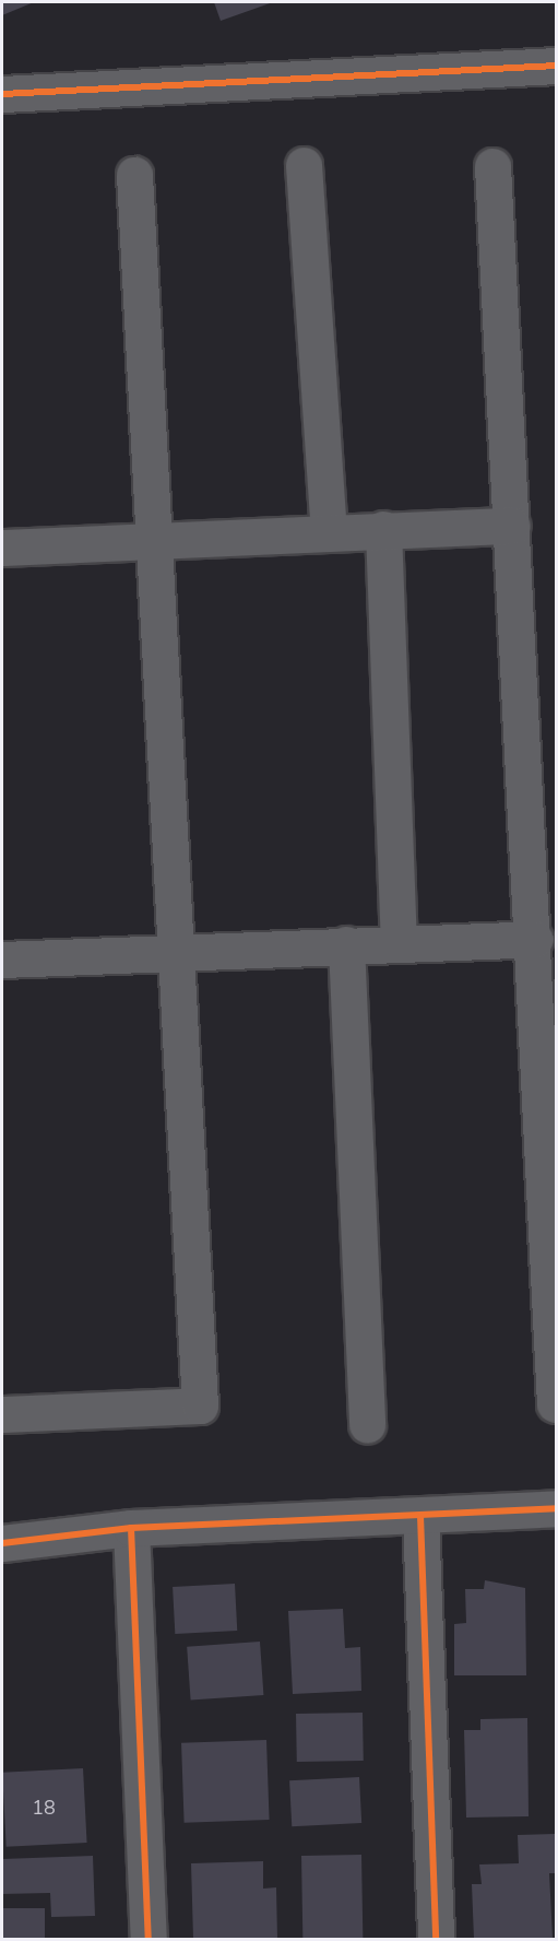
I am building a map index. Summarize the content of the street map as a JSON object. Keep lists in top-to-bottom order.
{
  "house_numbers": ["18"]
}
